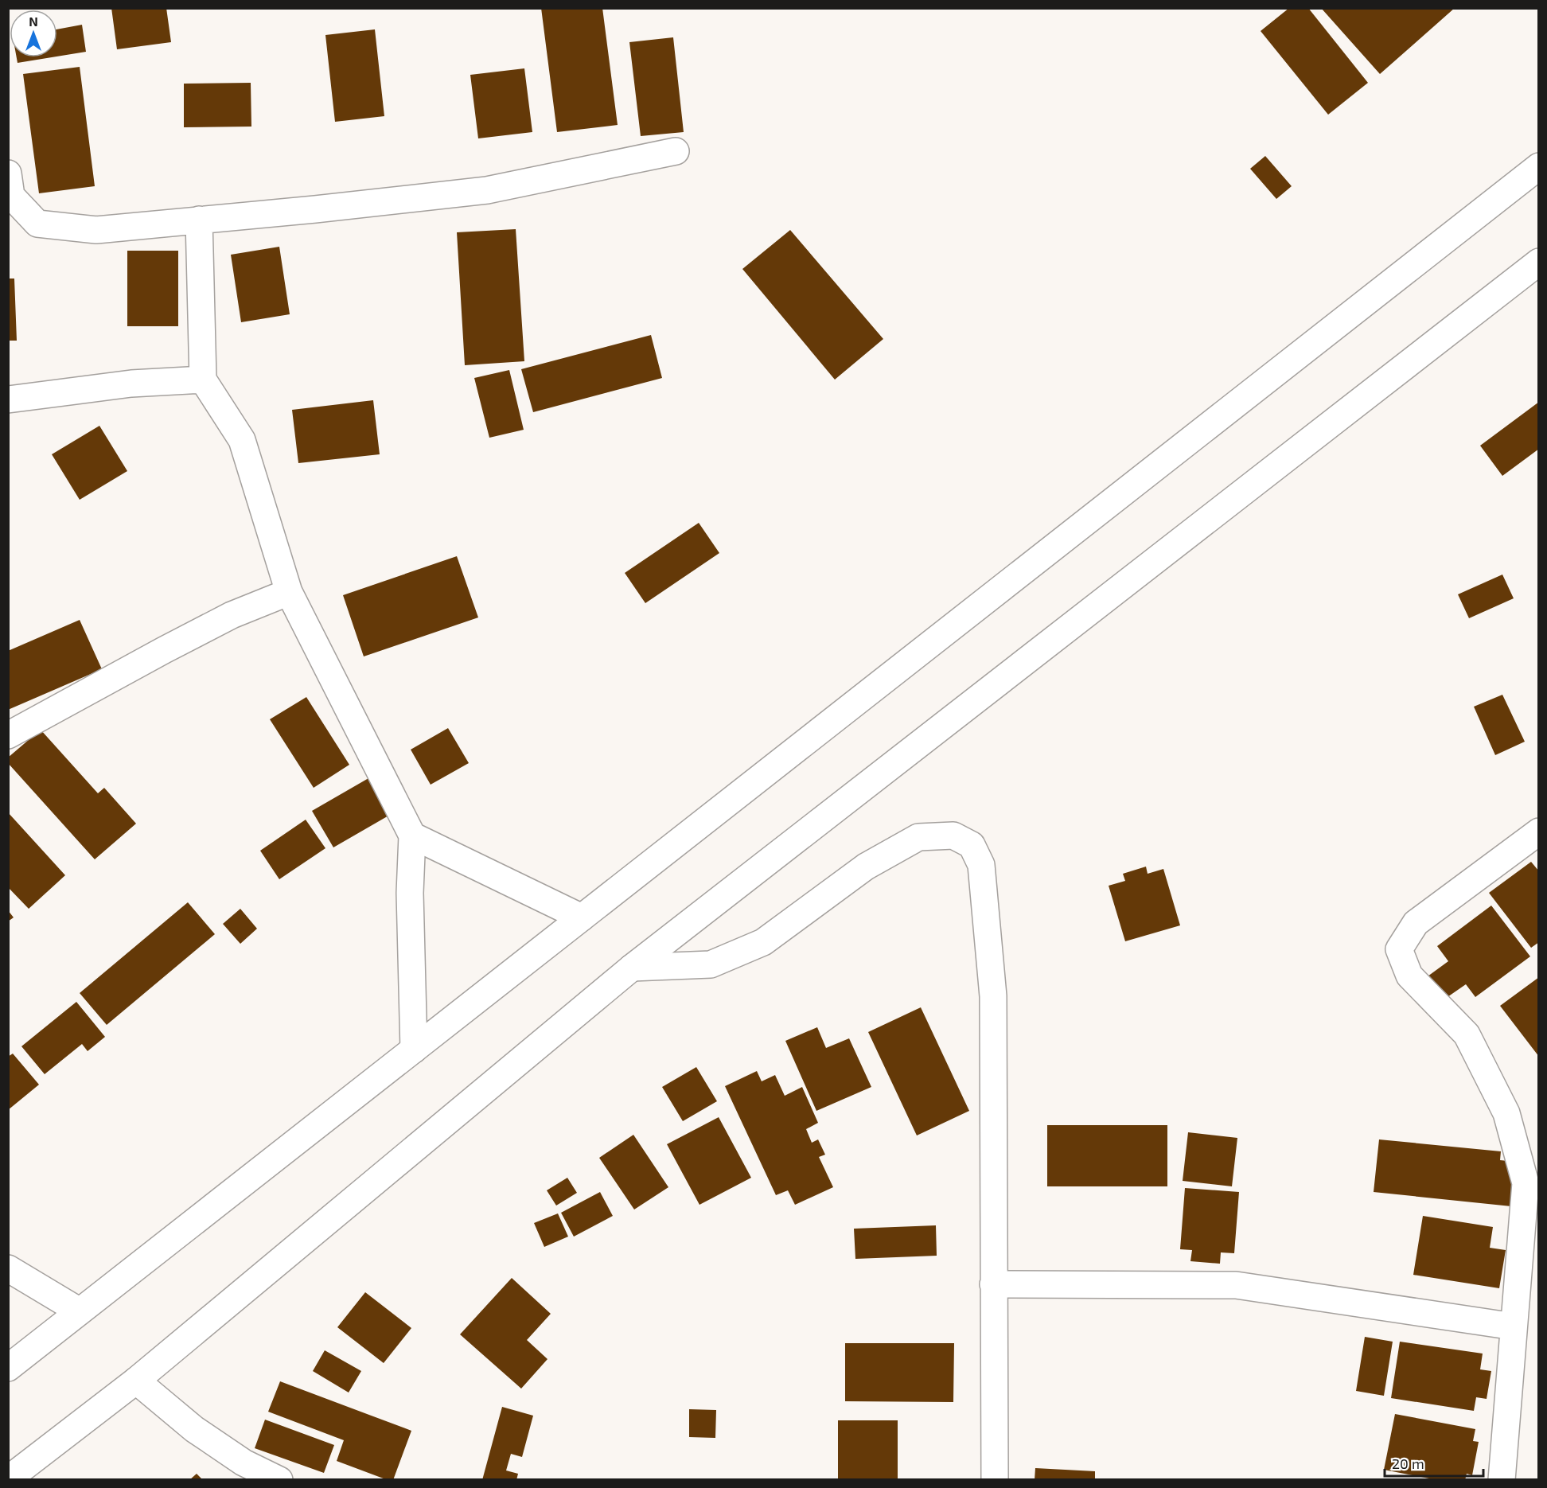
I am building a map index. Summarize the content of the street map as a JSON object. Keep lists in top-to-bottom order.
{
  "scale_bar": "20 m",
  "north": "top"
}
